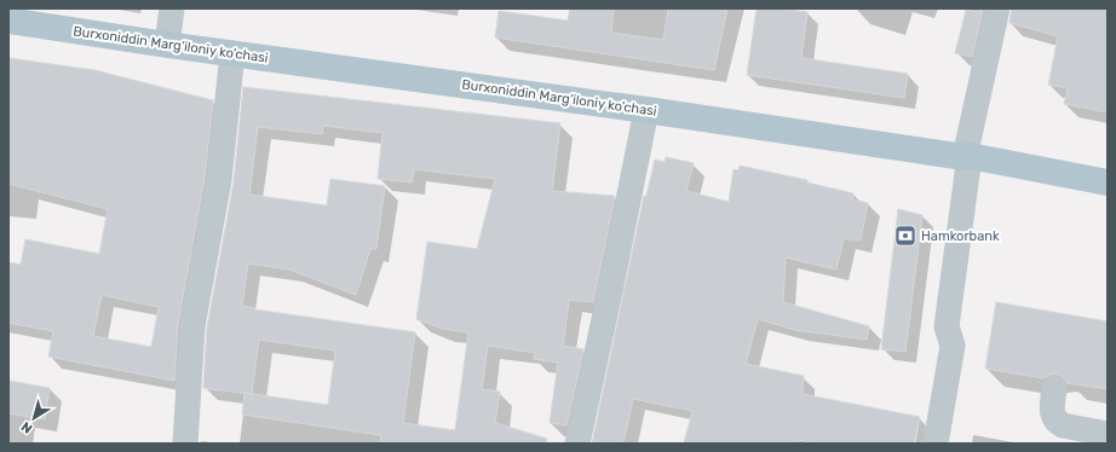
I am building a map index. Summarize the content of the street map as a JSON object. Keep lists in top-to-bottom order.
{
  "streets": {
    "main road": ["Burxoniddin Marg’iloniy ko’chasi"]
  },
  "places": {
    "bank": ["Hamkorbank"]
  },
  "north": "bottom left"
}
